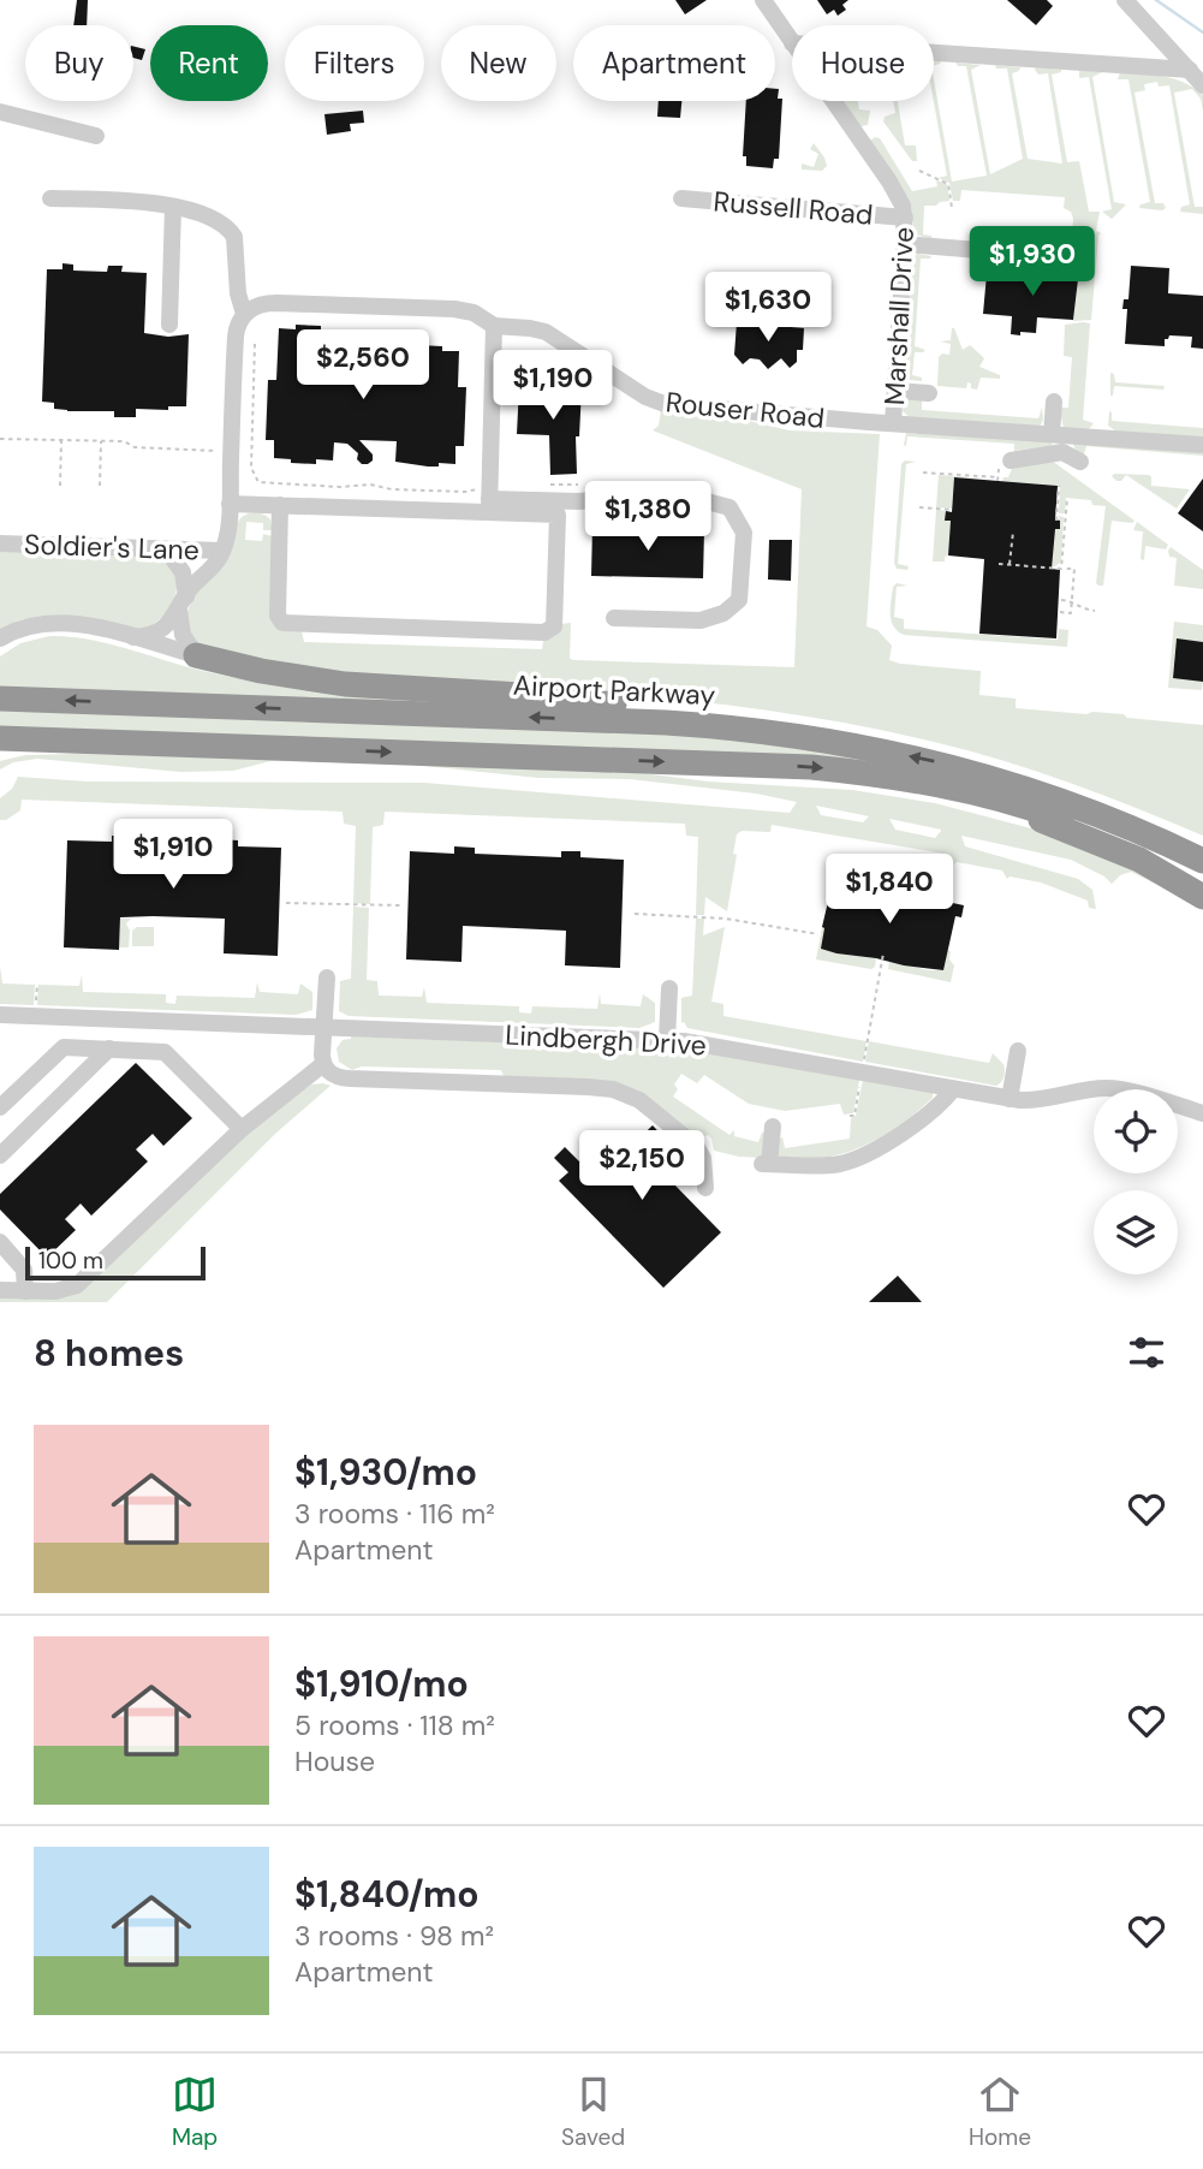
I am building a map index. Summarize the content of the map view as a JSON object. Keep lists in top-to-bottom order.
{
  "streets": {
    "highway": ["Airport Parkway"],
    "street": [
      "Russell Road",
      "Marshall Drive",
      "Rouser Road",
      "Soldier's Lane",
      "Lindbergh Drive"
    ]
  },
  "crossings": [
    ["Russell Road", "Marshall Drive"],
    ["Marshall Drive", "Rouser Road"]
  ],
  "scale_bar": "100 m",
  "page": {
    "chip": [
      "Buy",
      "Rent",
      "Filters",
      "New",
      "Apartment",
      "House"
    ],
    "price": [
      "$1,930",
      "$1,630",
      "$2,560",
      "$1,190",
      "$1,380",
      "$1,910",
      "$1,840",
      "$2,150"
    ],
    "scale": "100 m",
    "heading": "8 homes",
    "list": [
      {
        "name": "$1,930/mo",
        "note": "3 rooms · 116 m² · Apartment"
      },
      {
        "name": "$1,910/mo",
        "note": "5 rooms · 118 m² · House"
      },
      {
        "name": "$1,840/mo",
        "note": "3 rooms · 98 m² · Apartment"
      }
    ],
    "tabs": ["Map", "Saved", "Home"]
  }
}
